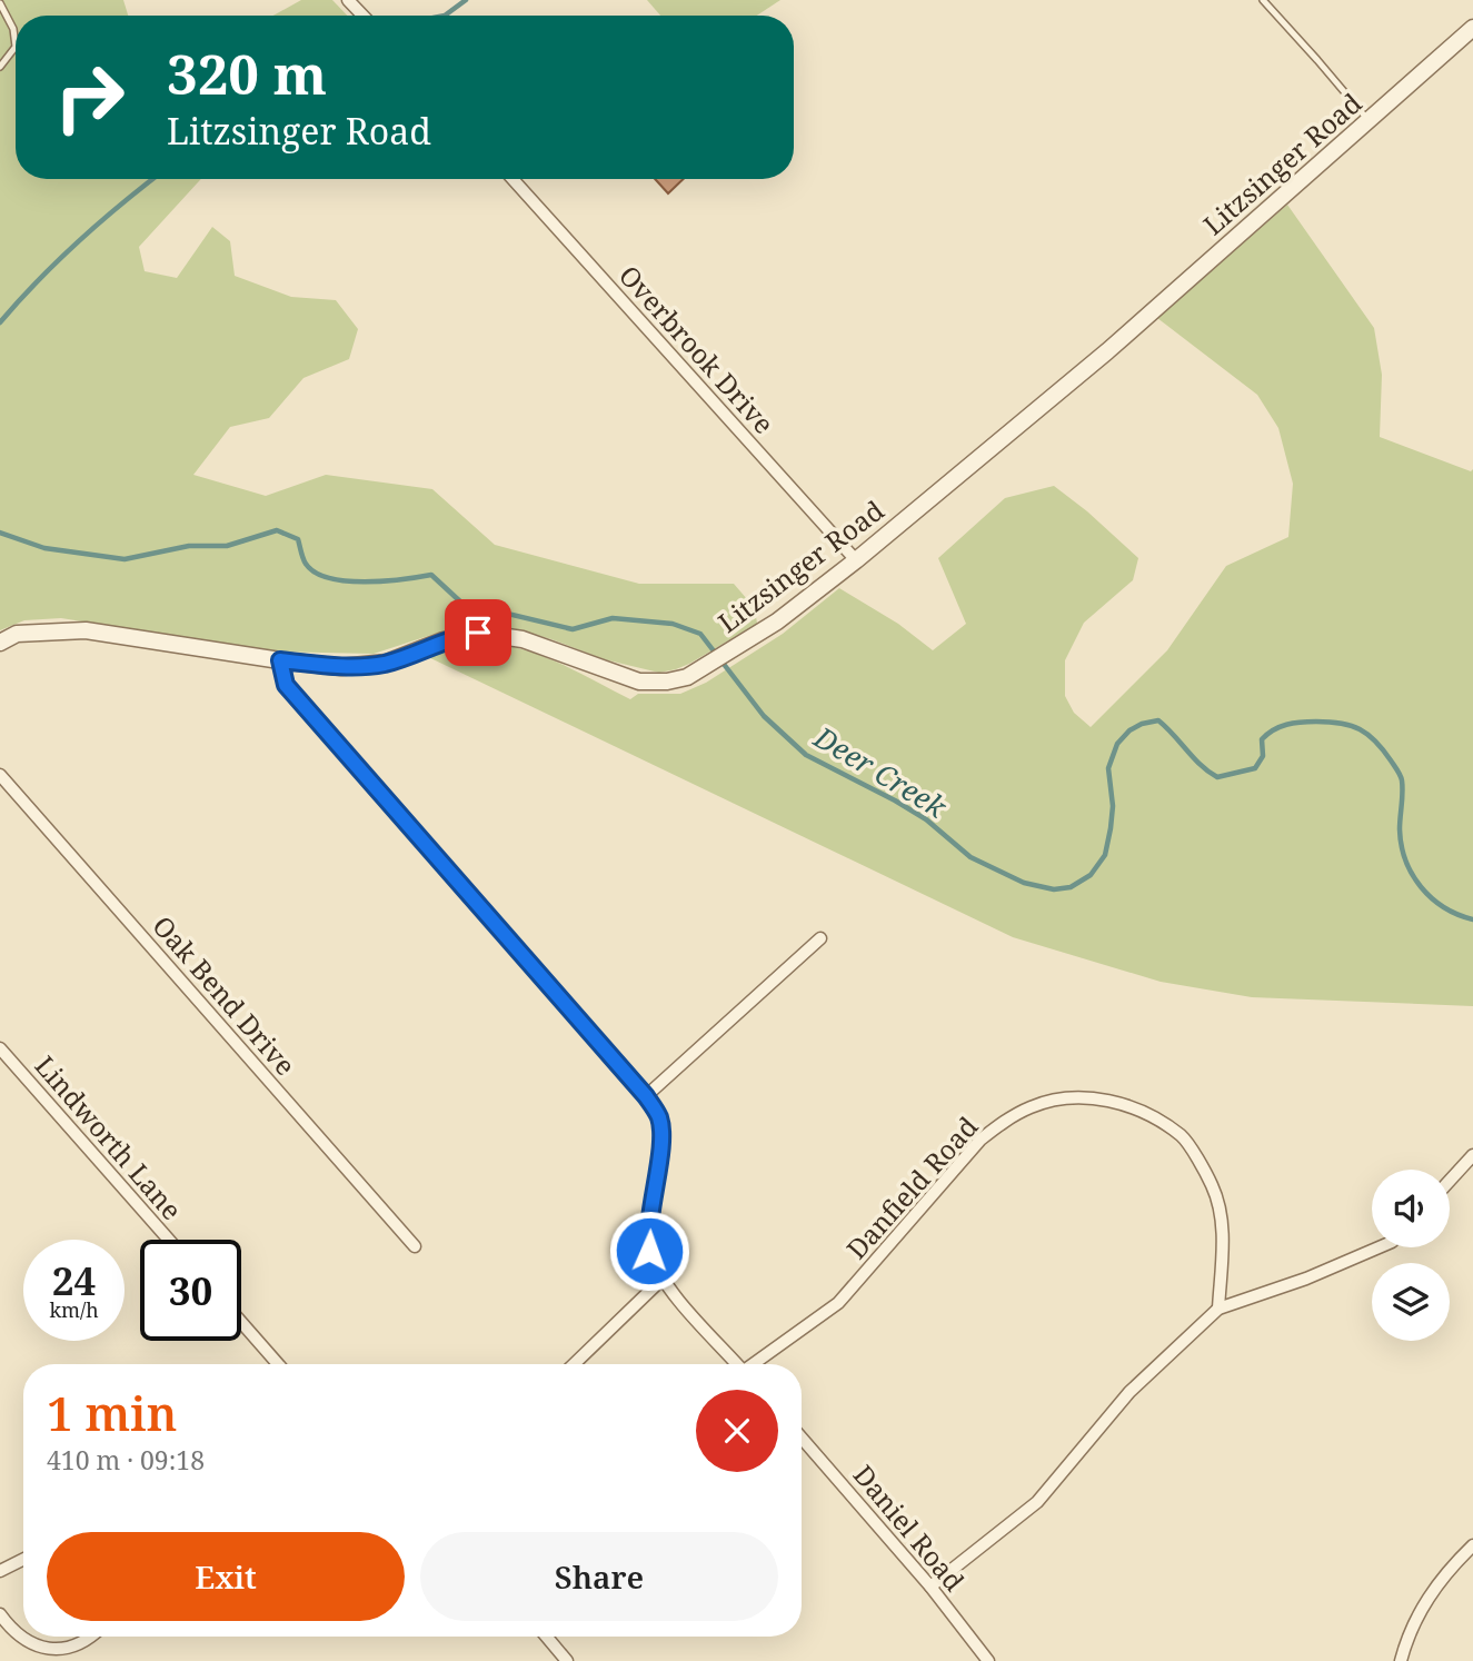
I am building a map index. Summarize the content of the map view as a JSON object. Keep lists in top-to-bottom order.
{
  "streets": {
    "street": [
      "Litzsinger Road",
      "Overbrook Drive",
      "Oak Bend Drive",
      "Lindworth Lane",
      "Danfield Road",
      "Daniel Road"
    ]
  },
  "crossings": [
    ["Litzsinger Road", "Overbrook Drive"]
  ],
  "water": ["Deer Creek"],
  "page": {
    "turn": ["320 m", "Litzsinger Road"],
    "speed": "24 km/h",
    "limit": "30",
    "heading": ["1 min", "410 m · 09:18"],
    "buttons": ["Exit", "Share"]
  }
}
